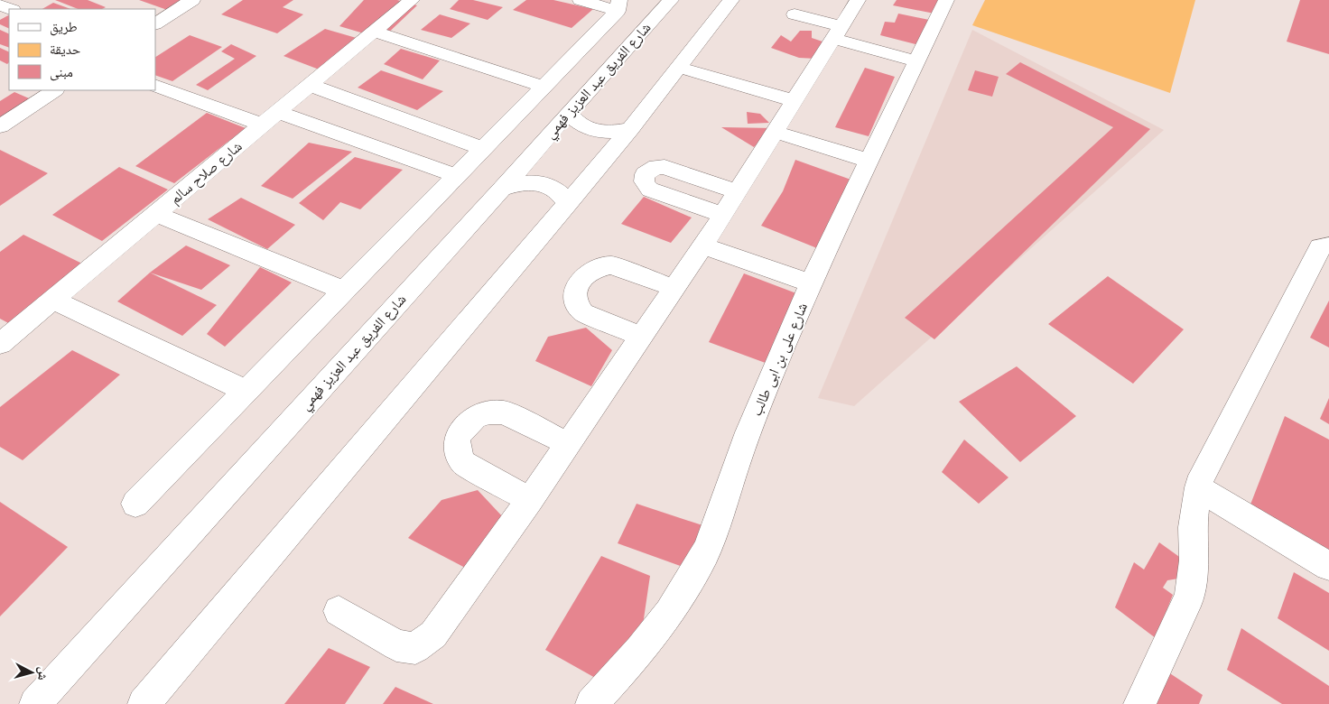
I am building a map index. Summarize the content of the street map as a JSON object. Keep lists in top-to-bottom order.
{
  "streets": {
    "street": ["شارع الفريق عبد العزيز فهمي", "شارع صلاح سالم", "شارع على بن ابى طالب"]
  },
  "legend": ["طريق", "حديقة", "مبنى"],
  "north": "right"
}
